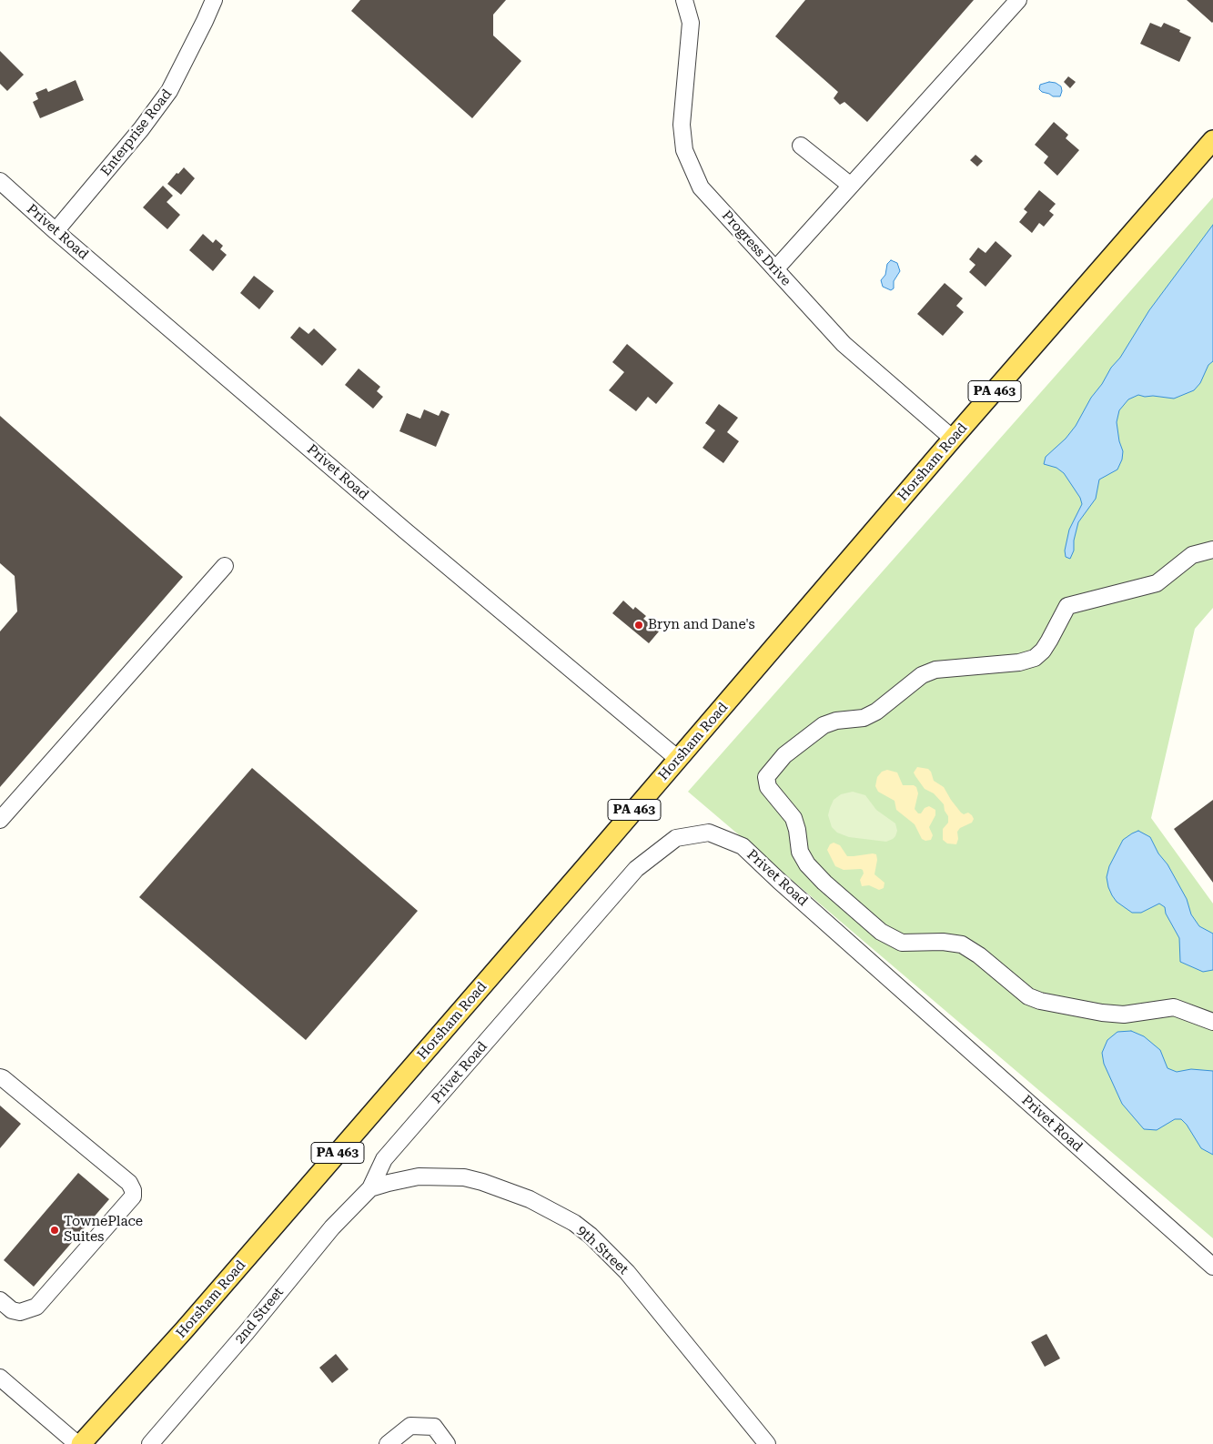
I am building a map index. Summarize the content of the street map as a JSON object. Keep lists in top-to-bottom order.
{
  "streets": {
    "main road": ["PA 463", "Horsham Road"],
    "street": [
      "Enterprise Road",
      "Privet Road",
      "Progress Drive",
      "9th Street",
      "2nd Street"
    ]
  },
  "crossings": [
    ["Enterprise Road", "Privet Road"],
    ["Privet Road", "Horsham Road"],
    ["Privet Road", "9th Street"],
    ["Privet Road", "2nd Street"],
    ["Progress Drive", "Horsham Road"],
    ["9th Street", "2nd Street"]
  ],
  "places": ["Bryn and Dane's", "TownePlace Suites"]
}
